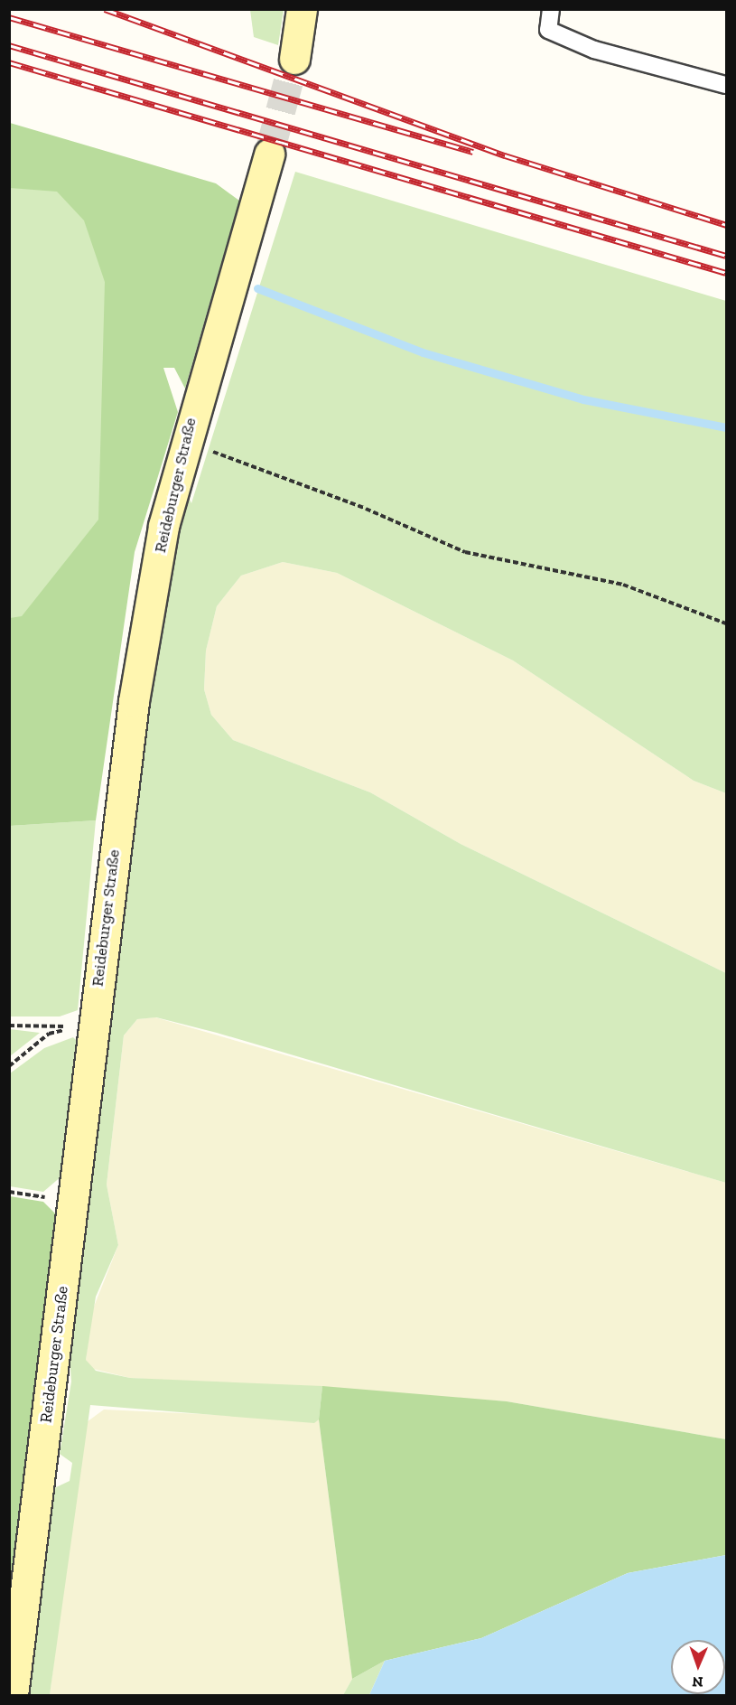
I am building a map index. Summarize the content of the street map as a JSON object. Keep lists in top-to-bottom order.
{
  "streets": {
    "main road": ["Reideburger Straße"]
  },
  "north": "bottom"
}
